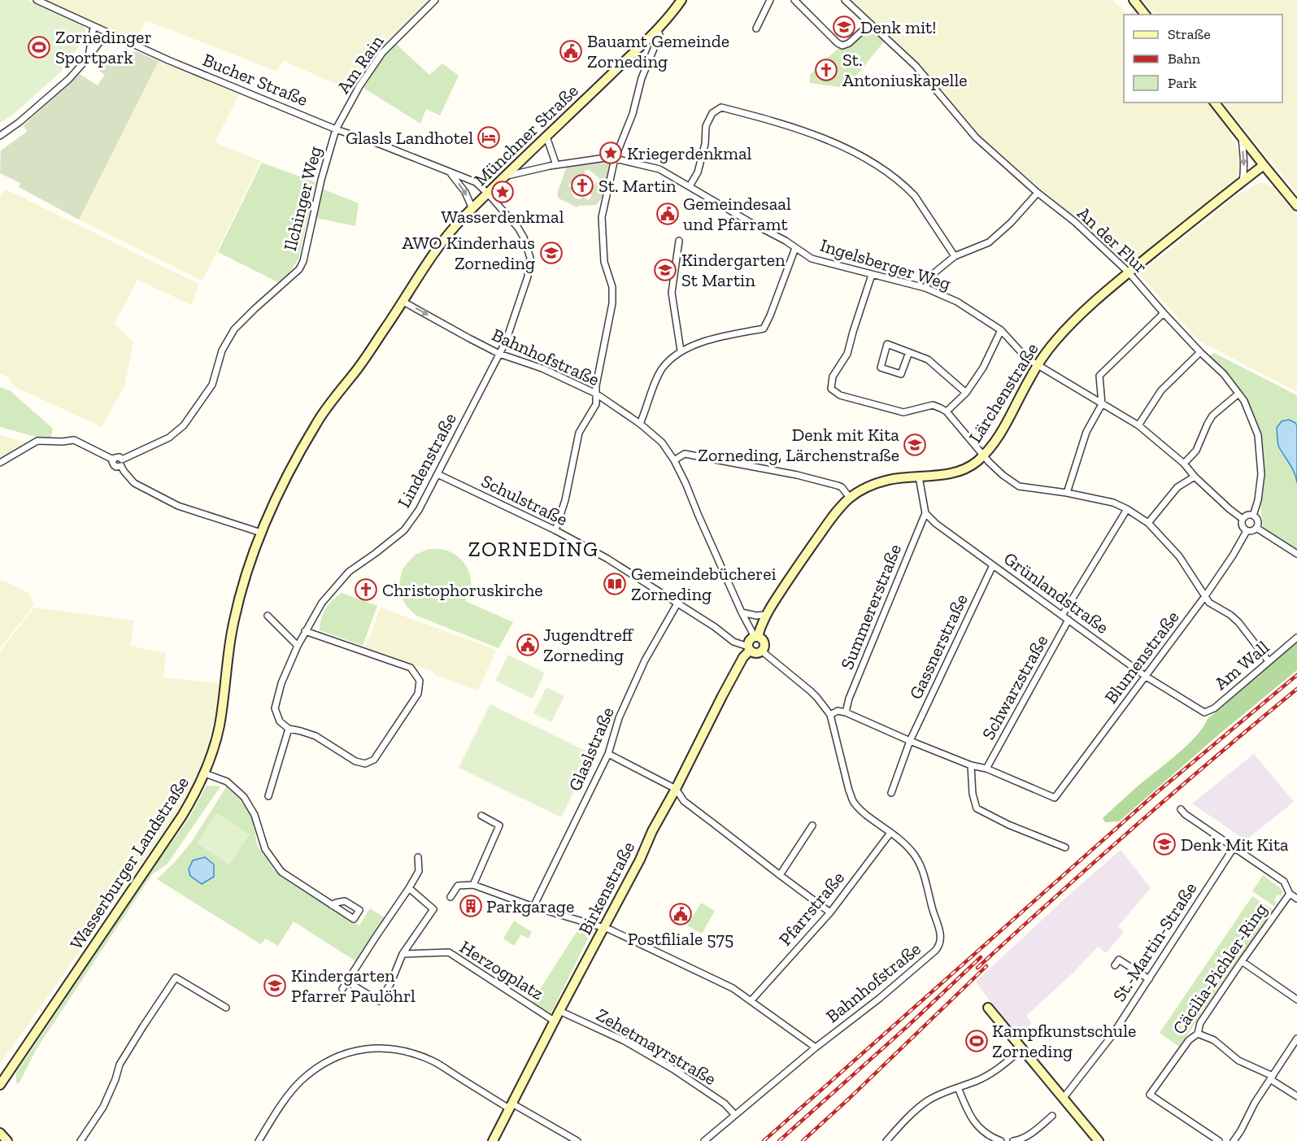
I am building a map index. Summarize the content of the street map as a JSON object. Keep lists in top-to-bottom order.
{
  "streets": {
    "street": [
      "Am Rain",
      "Bucher Straße",
      "Münchner Straße",
      "Ilchinger Weg",
      "An der Flur",
      "Ingelsberger Weg",
      "Bahnhofstraße",
      "Lärchenstraße",
      "Lindenstraße",
      "Schulstraße",
      "Grünlandstraße",
      "Summererstraße",
      "Gassnerstraße",
      "Blumenstraße",
      "Am Wall",
      "Schwarzstraße",
      "Glaslstraße",
      "Wasserburger Landstraße",
      "Birkenstraße",
      "Pfarrstraße",
      "St.-Martin-Straße",
      "Cäcilia-Pichler-Ring",
      "Herzogplatz",
      "Zehetmayrstraße"
    ]
  },
  "crossings": [
    ["Am Rain", "Bucher Straße"],
    ["Am Rain", "Ilchinger Weg"],
    ["Bucher Straße", "Münchner Straße"],
    ["Bucher Straße", "Ilchinger Weg"],
    ["Bucher Straße", "Lindenstraße"],
    ["Münchner Straße", "Ingelsberger Weg"],
    ["Münchner Straße", "Bahnhofstraße"],
    ["Münchner Straße", "Lindenstraße"],
    ["Münchner Straße", "Wasserburger Landstraße"],
    ["An der Flur", "Ingelsberger Weg"],
    ["An der Flur", "Lärchenstraße"],
    ["An der Flur", "Blumenstraße"],
    ["Ingelsberger Weg", "Lärchenstraße"],
    ["Ingelsberger Weg", "Blumenstraße"],
    ["Bahnhofstraße", "Lärchenstraße"],
    ["Bahnhofstraße", "Lindenstraße"],
    ["Bahnhofstraße", "Schulstraße"],
    ["Bahnhofstraße", "Wasserburger Landstraße"],
    ["Bahnhofstraße", "Birkenstraße"],
    ["Bahnhofstraße", "Pfarrstraße"],
    ["Bahnhofstraße", "Zehetmayrstraße"],
    ["Lärchenstraße", "Schulstraße"],
    ["Lärchenstraße", "Birkenstraße"],
    ["Lindenstraße", "Schulstraße"],
    ["Schulstraße", "Glaslstraße"],
    ["Schulstraße", "Birkenstraße"],
    ["Grünlandstraße", "Summererstraße"],
    ["Grünlandstraße", "Gassnerstraße"],
    ["Grünlandstraße", "Blumenstraße"],
    ["Grünlandstraße", "Am Wall"],
    ["Grünlandstraße", "Schwarzstraße"],
    ["Blumenstraße", "Schwarzstraße"],
    ["Birkenstraße", "Herzogplatz"],
    ["Birkenstraße", "Zehetmayrstraße"]
  ],
  "districts": ["ZORNEDING"],
  "places": {
    "school or university": [
      "Denk mit!",
      "AWO Kinderhaus Zorneding",
      "Kindergarten St Martin",
      "Denk mit Kita Zorneding, Lärchenstraße",
      "Denk Mit Kita",
      "Kindergarten Pfarrer Paulöhrl"
    ],
    "sports": ["Zornedinger Sportpark", "Kampfkunstschule Zorneding"],
    "public building": [
      "Bauamt Gemeinde Zorneding",
      "Gemeindesaal und Pfarramt",
      "Jugendtreff Zorneding",
      "Postfiliale 575"
    ],
    "church": ["St. Antoniuskapelle", "St. Martin", "Christophoruskirche"],
    "hotel": ["Glasls Landhotel"],
    "place": ["Kriegerdenkmal", "Wasserdenkmal"],
    "library": ["Gemeindebücherei Zorneding"],
    "building": ["Parkgarage"]
  },
  "legend": ["Straße", "Bahn", "Park"]
}
